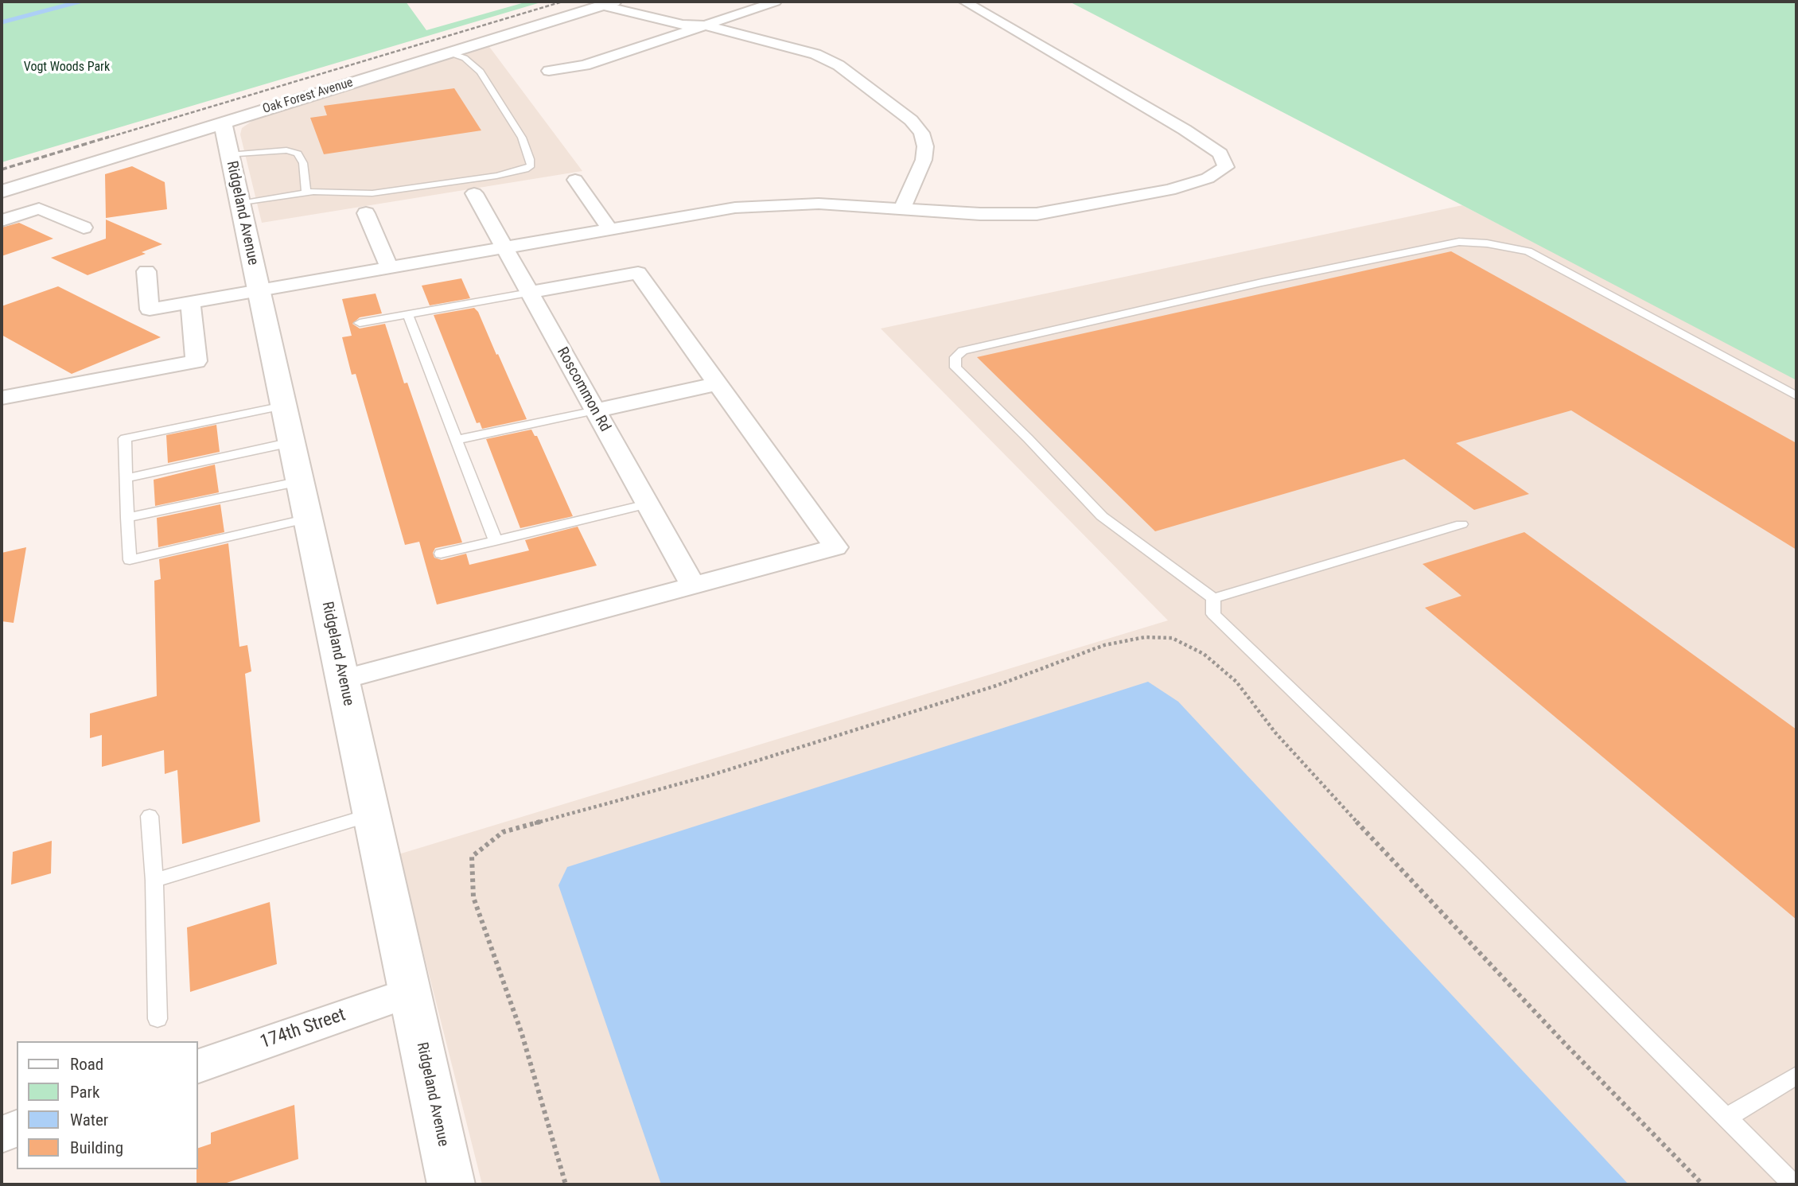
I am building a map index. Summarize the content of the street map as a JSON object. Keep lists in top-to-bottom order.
{
  "streets": {
    "street": [
      "Oak Forest Avenue",
      "Ridgeland Avenue",
      "Roscommon Rd",
      "174th Street"
    ]
  },
  "crossings": [
    ["Oak Forest Avenue", "Ridgeland Avenue"],
    ["Ridgeland Avenue", "174th Street"]
  ],
  "parks": ["Vogt Woods Park"],
  "legend": [
    "Road",
    "Park",
    "Water",
    "Building"
  ]
}
